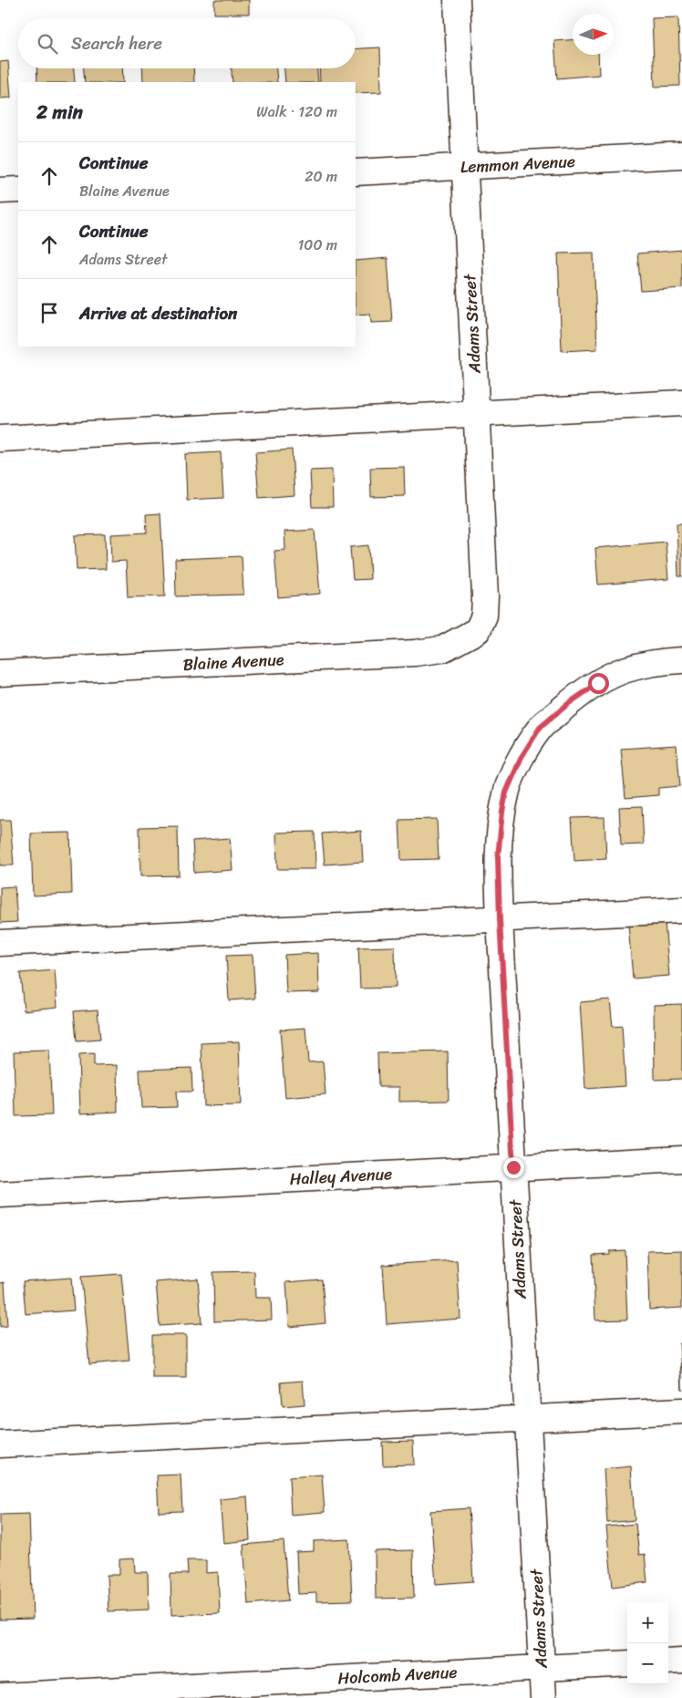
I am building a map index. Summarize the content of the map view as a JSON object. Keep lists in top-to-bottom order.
{
  "streets": {
    "street": [
      "Lemmon Avenue",
      "Adams Street",
      "Blaine Avenue",
      "Halley Avenue",
      "Holcomb Avenue"
    ]
  },
  "crossings": [
    ["Lemmon Avenue", "Adams Street"],
    ["Adams Street", "Blaine Avenue"],
    ["Adams Street", "Halley Avenue"],
    ["Adams Street", "Holcomb Avenue"]
  ],
  "north": "right",
  "page": {
    "search": "Search here",
    "heading": ["2 min", "Walk · 120 m"],
    "list": [
      ["Continue", "Blaine Avenue", "20 m"],
      ["Continue", "Adams Street", "100 m"],
      "Arrive at destination"
    ],
    "map_buttons": ["+", "−"]
  }
}
